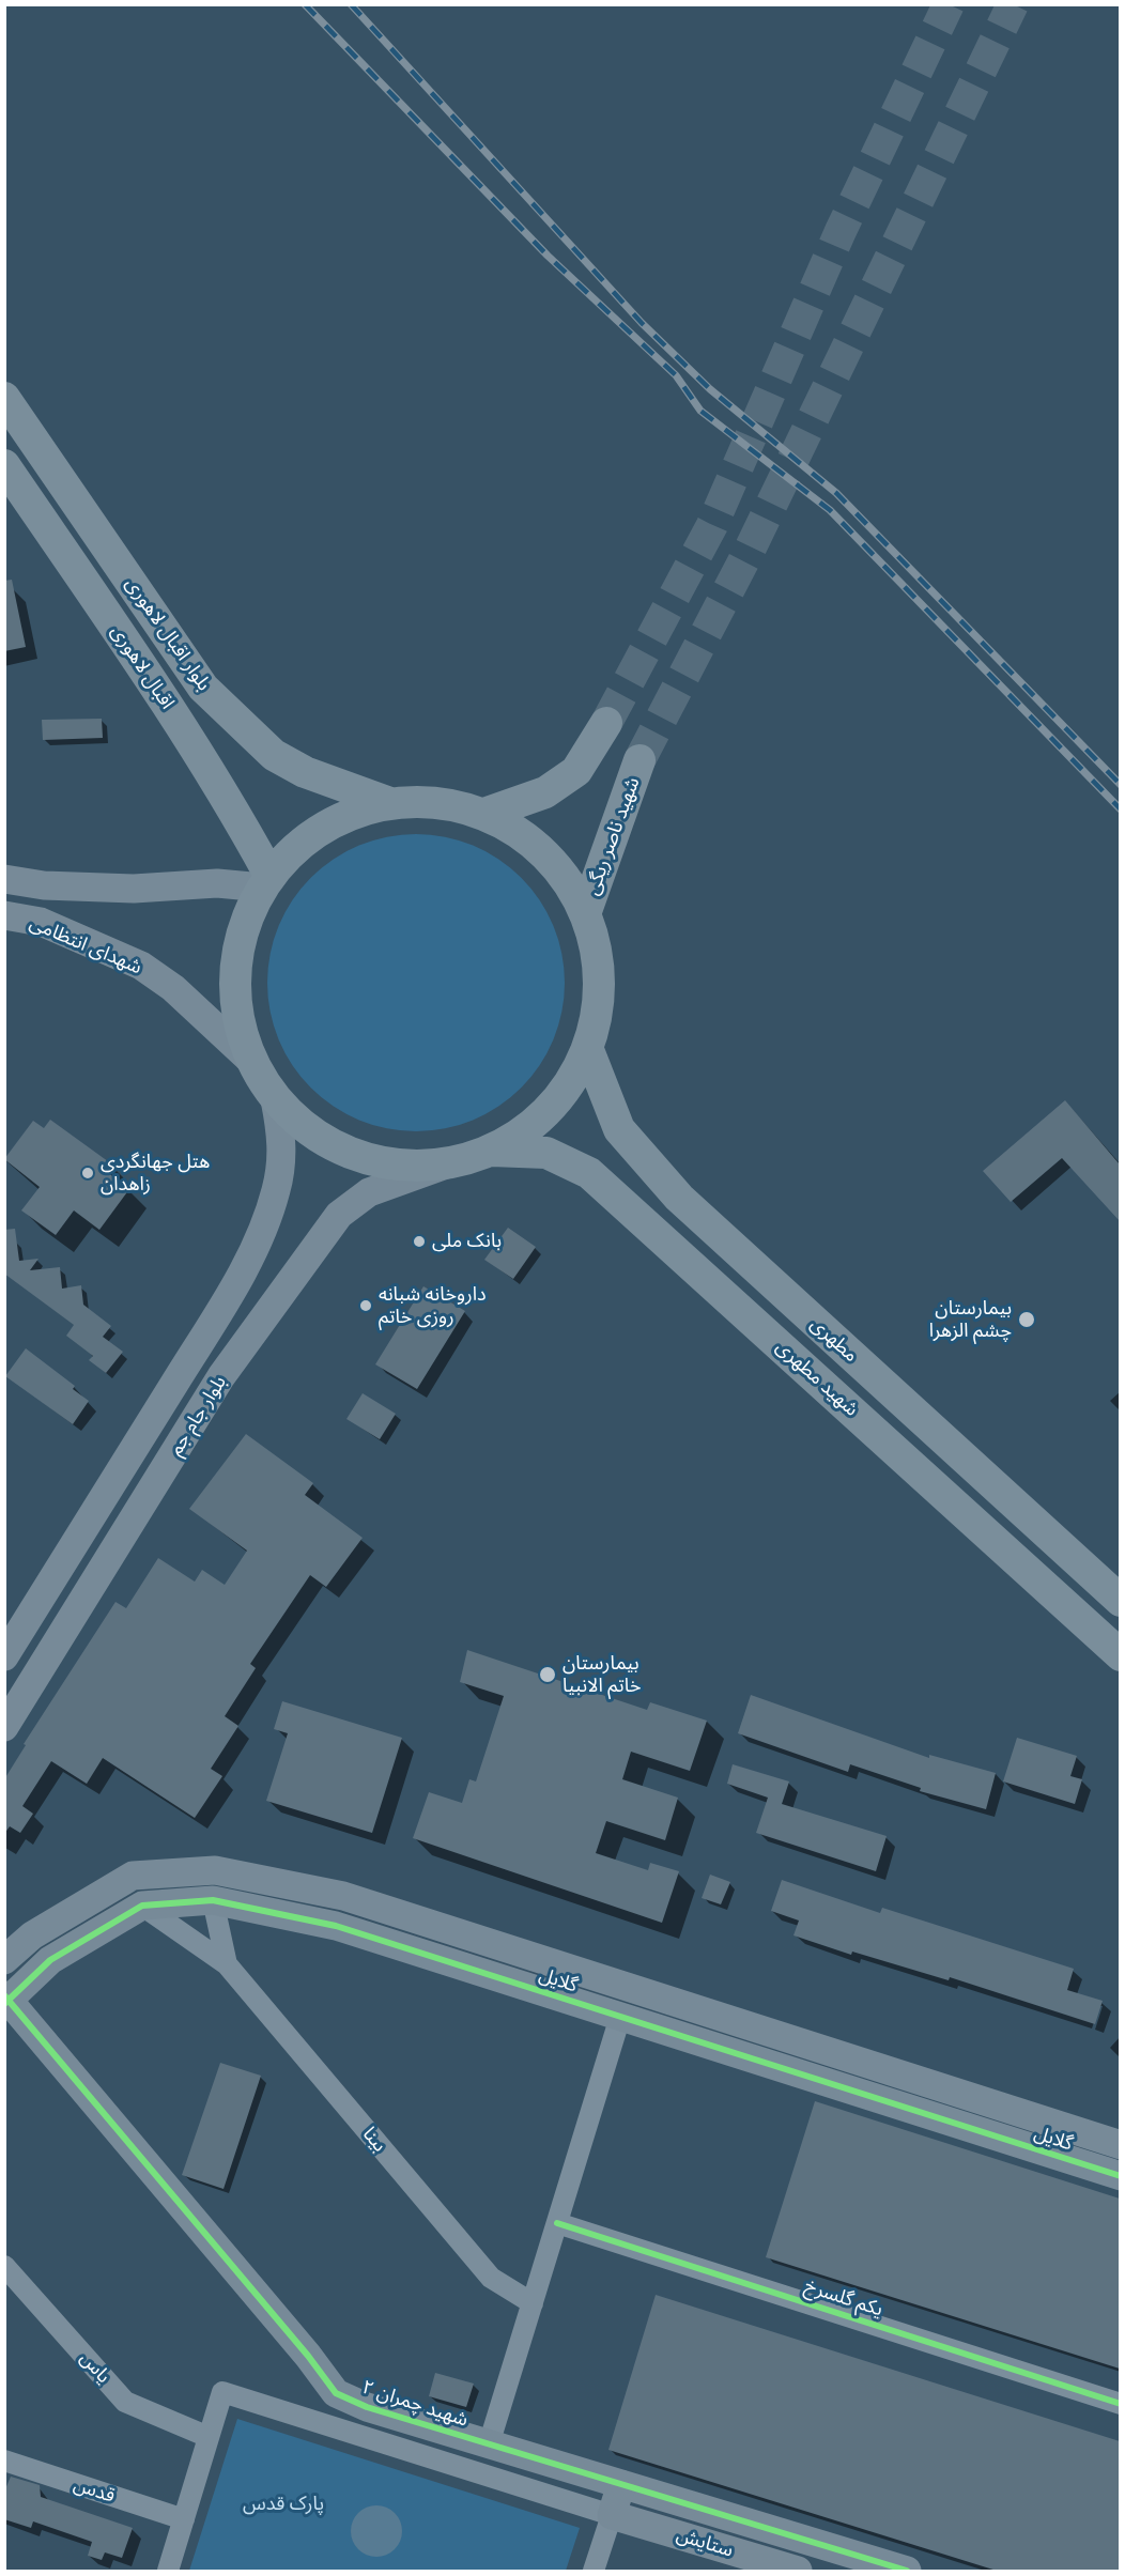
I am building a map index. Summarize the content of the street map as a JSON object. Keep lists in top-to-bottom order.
{
  "streets": {
    "main road": [
      "بلوار اقبال لاهوری",
      "اقبال لاهوری",
      "شهید ناصر ریگی",
      "مطهری",
      "شهید مطهری"
    ],
    "street": [
      "شهدای انتظامی",
      "بلوار جام جم",
      "گلایل",
      "بینا",
      "یکم گلسرخ",
      "یاس",
      "شهید چمران ۲",
      "قدس",
      "ستایش"
    ]
  },
  "crossings": [
    ["اقبال لاهوری", "شهدای انتظامی"],
    ["گلایل", "شهید چمران ۲"]
  ],
  "parks": ["پارک قدس"],
  "places": [
    "هتل جهانگردی زاهدان",
    "بانک ملی",
    "داروخانه شبانه روزی خاتم",
    "بیمارستان چشم الزهرا",
    "بیمارستان خاتم الانبیا"
  ]
}
